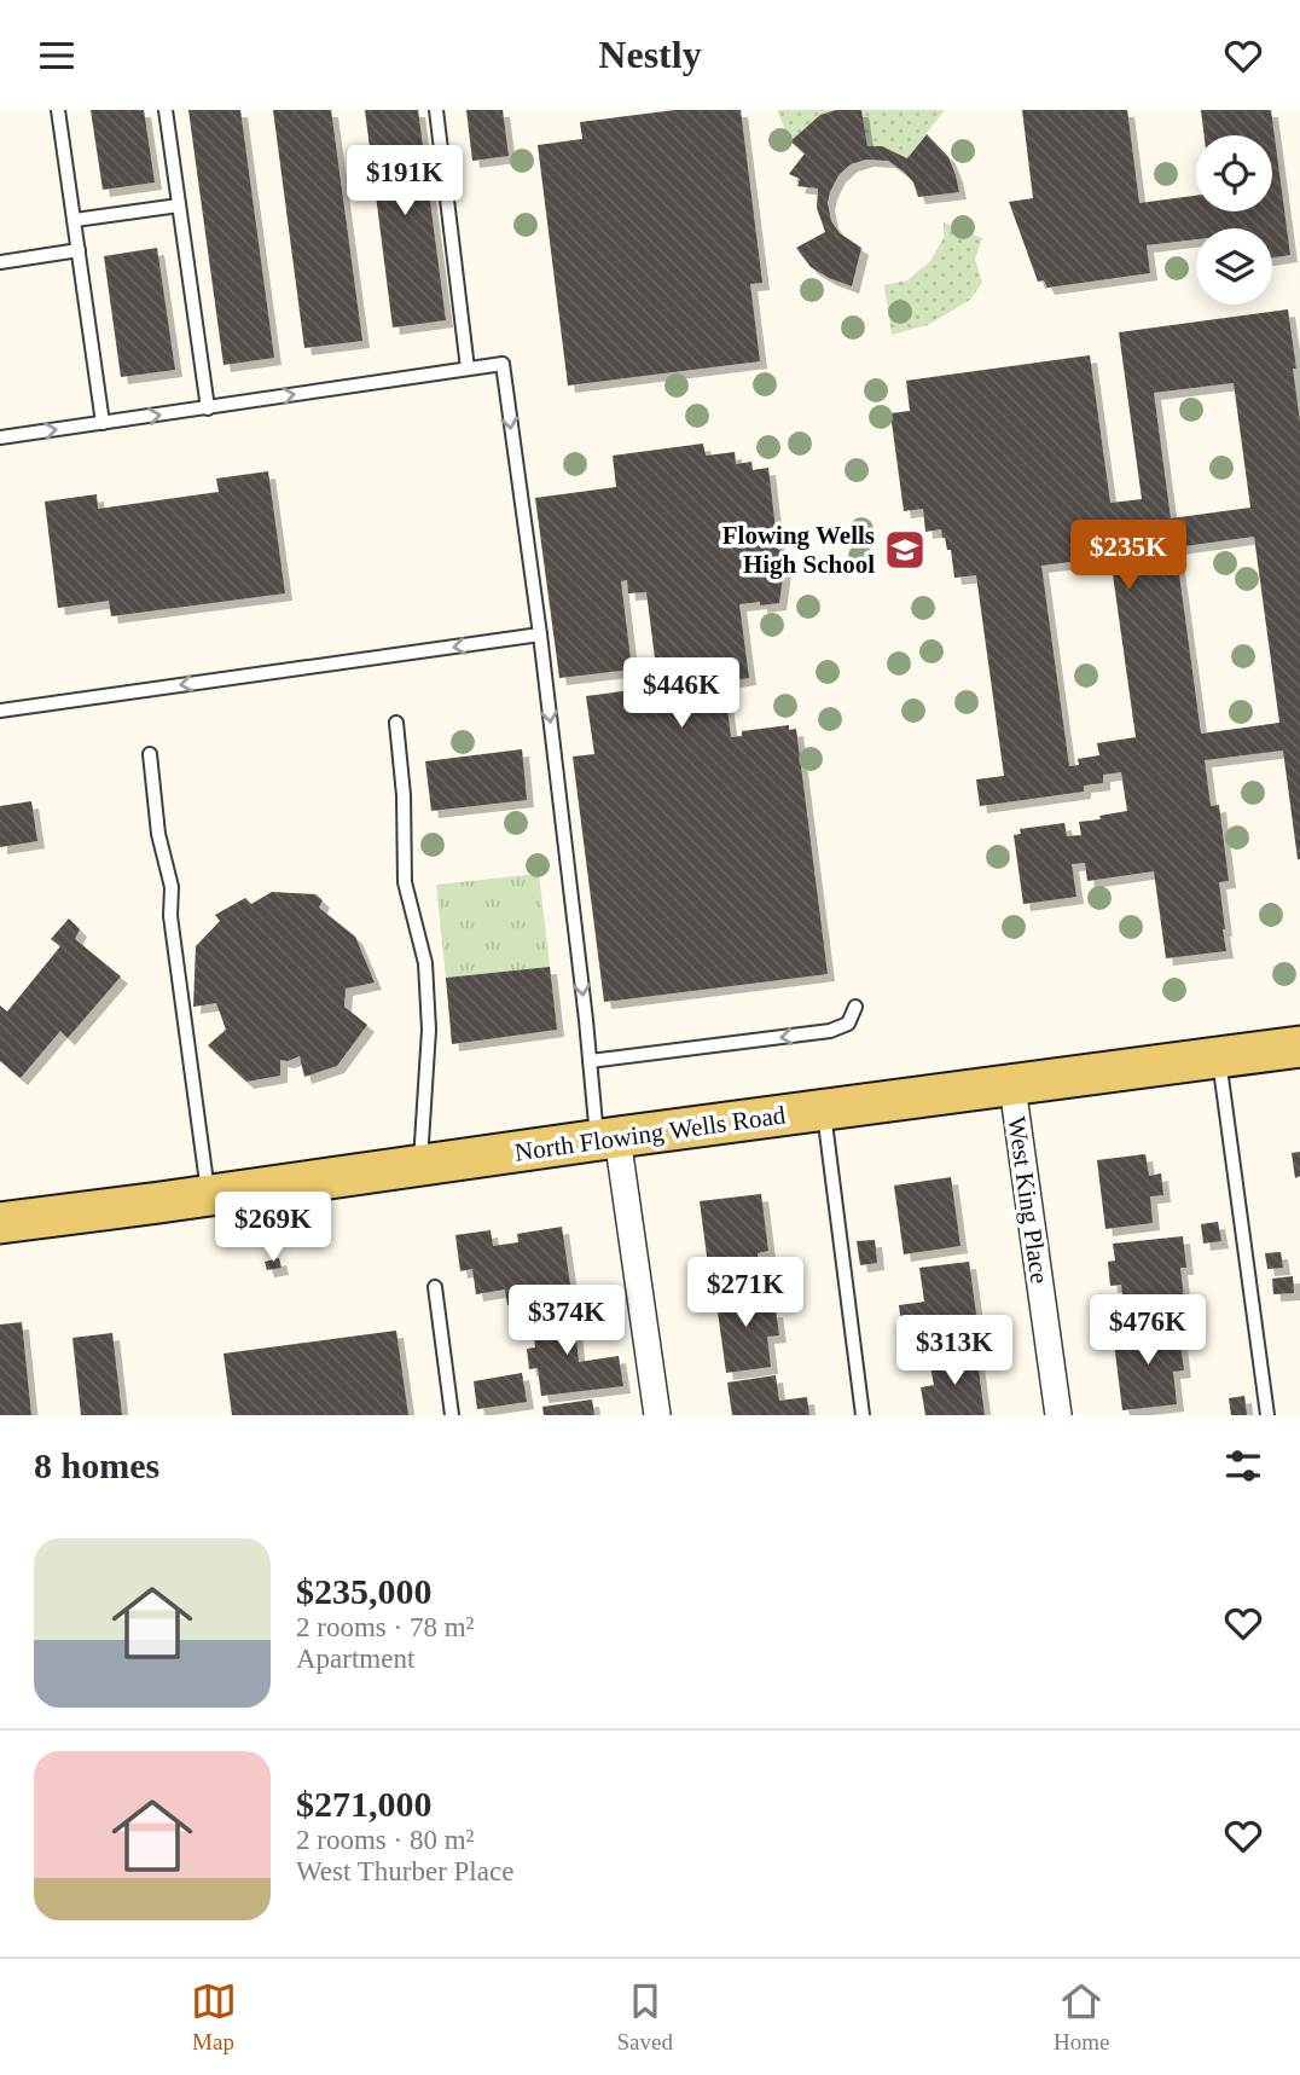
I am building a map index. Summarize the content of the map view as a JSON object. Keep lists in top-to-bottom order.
{
  "streets": {
    "main road": ["North Flowing Wells Road"],
    "street": ["West King Place"]
  },
  "crossings": [
    ["North Flowing Wells Road", "West King Place"]
  ],
  "places": {
    "school or university": ["Flowing Wells High School"]
  },
  "page": {
    "header": "Nestly",
    "price": [
      "$191K",
      "$235K",
      "$446K",
      "$269K",
      "$271K",
      "$374K",
      "$476K",
      "$313K"
    ],
    "heading": "8 homes",
    "list": [
      {
        "name": "$235,000",
        "note": "2 rooms · 78 m² · Apartment"
      },
      {
        "name": "$271,000",
        "note": "2 rooms · 80 m² · West Thurber Place"
      }
    ],
    "tabs": ["Map", "Saved", "Home"]
  }
}
